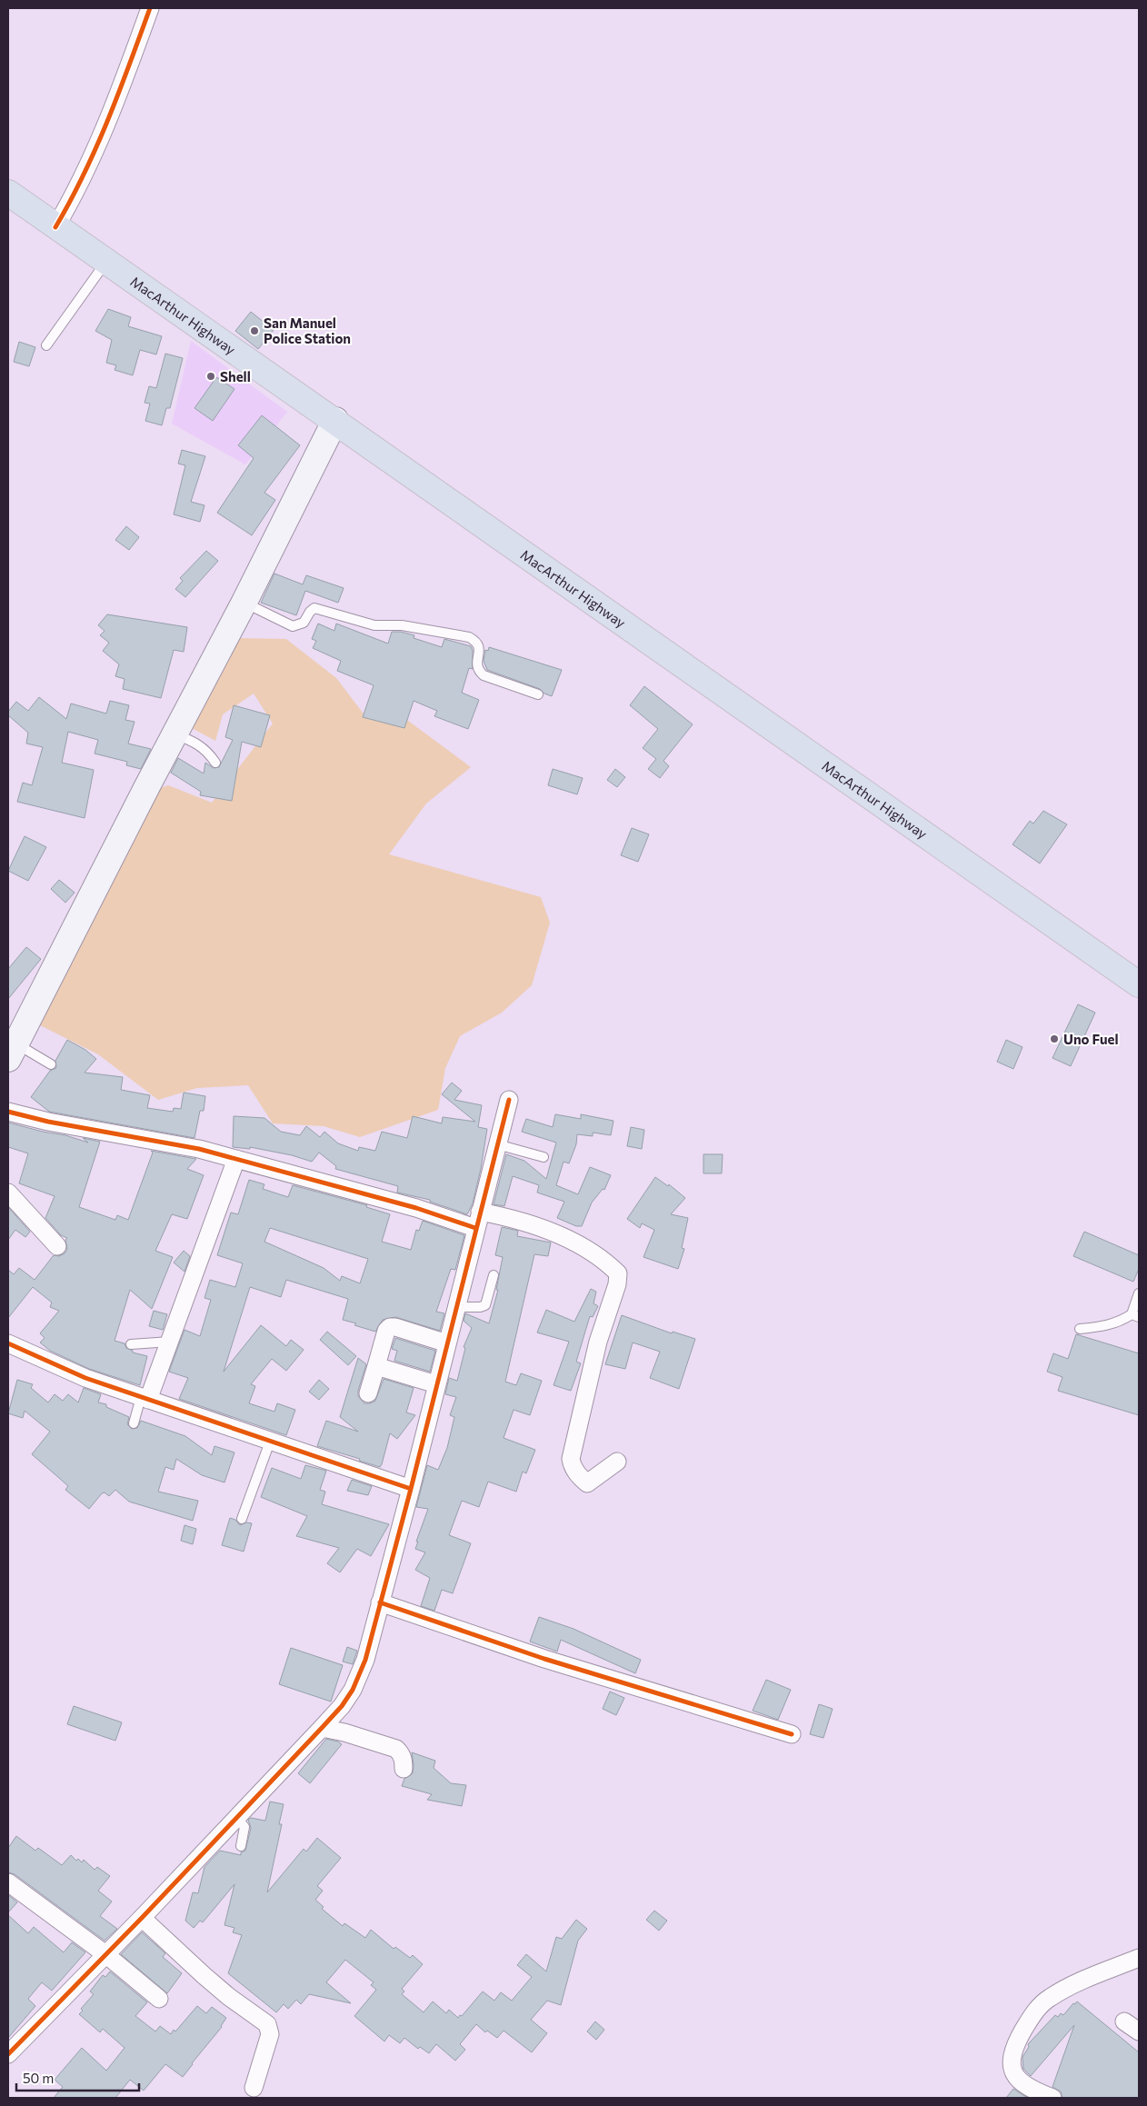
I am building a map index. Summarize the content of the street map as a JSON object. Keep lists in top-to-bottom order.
{
  "streets": {
    "highway": ["MacArthur Highway"]
  },
  "places": ["San Manuel Police Station", "Shell", "Uno Fuel"],
  "scale_bar": "50 m"
}
